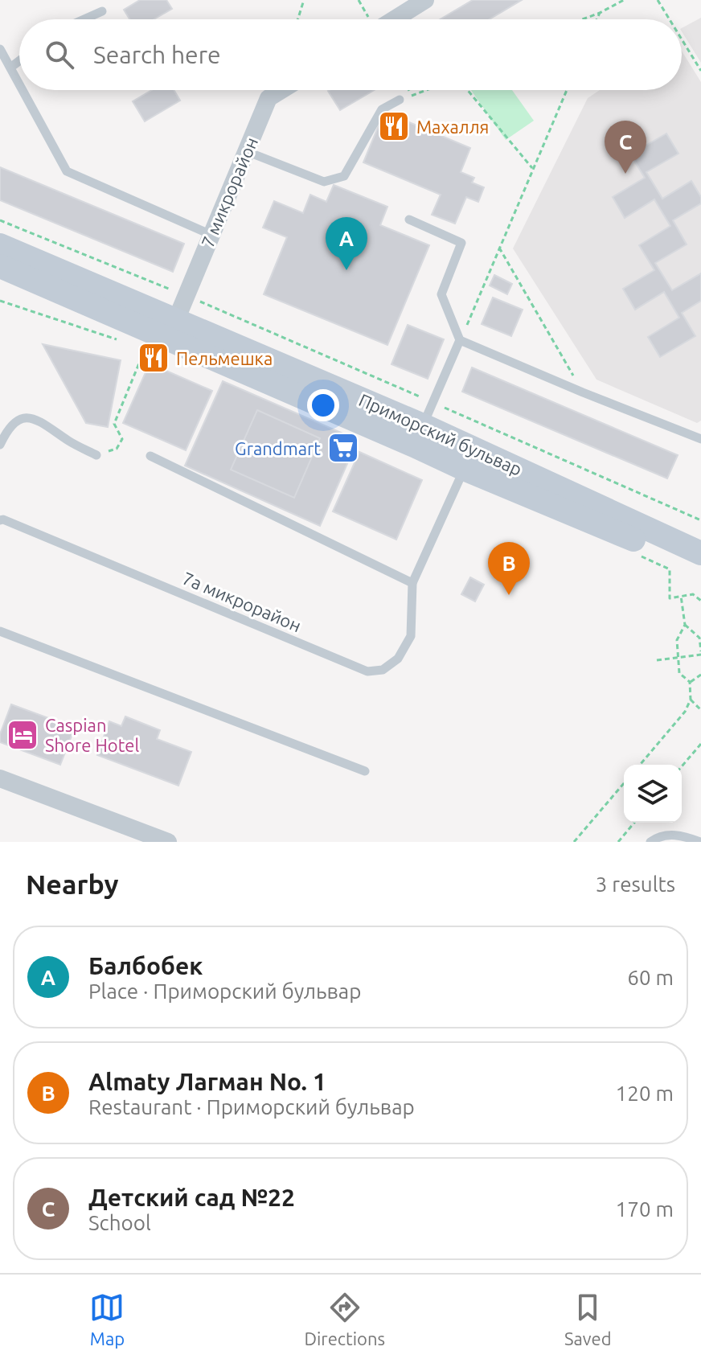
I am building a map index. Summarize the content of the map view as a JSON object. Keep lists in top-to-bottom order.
{
  "streets": {
    "street": ["7 микрорайон", "Приморский бульвар"],
    "lane": ["7а микрорайон"]
  },
  "crossings": [
    ["7 микрорайон", "Приморский бульвар"]
  ],
  "places": {
    "restaurant": ["Махалля", "Пельмешка"],
    "supermarket": ["Grandmart"],
    "hotel": ["Caspian Shore Hotel"]
  },
  "page": {
    "search": "Search here",
    "pins": ["C", "A", "B"],
    "heading": ["Nearby", "3 results"],
    "list": [
      {
        "mark": "A",
        "name": "Балбобек",
        "note": "Place · Приморский бульвар",
        "value": "60 m"
      },
      {
        "mark": "B",
        "name": "Almaty Лагман No. 1",
        "note": "Restaurant · Приморский бульвар",
        "value": "120 m"
      },
      {
        "mark": "C",
        "name": "Детский сад №22",
        "note": "School",
        "value": "170 m"
      }
    ],
    "nav": ["Map", "Directions", "Saved"]
  }
}
